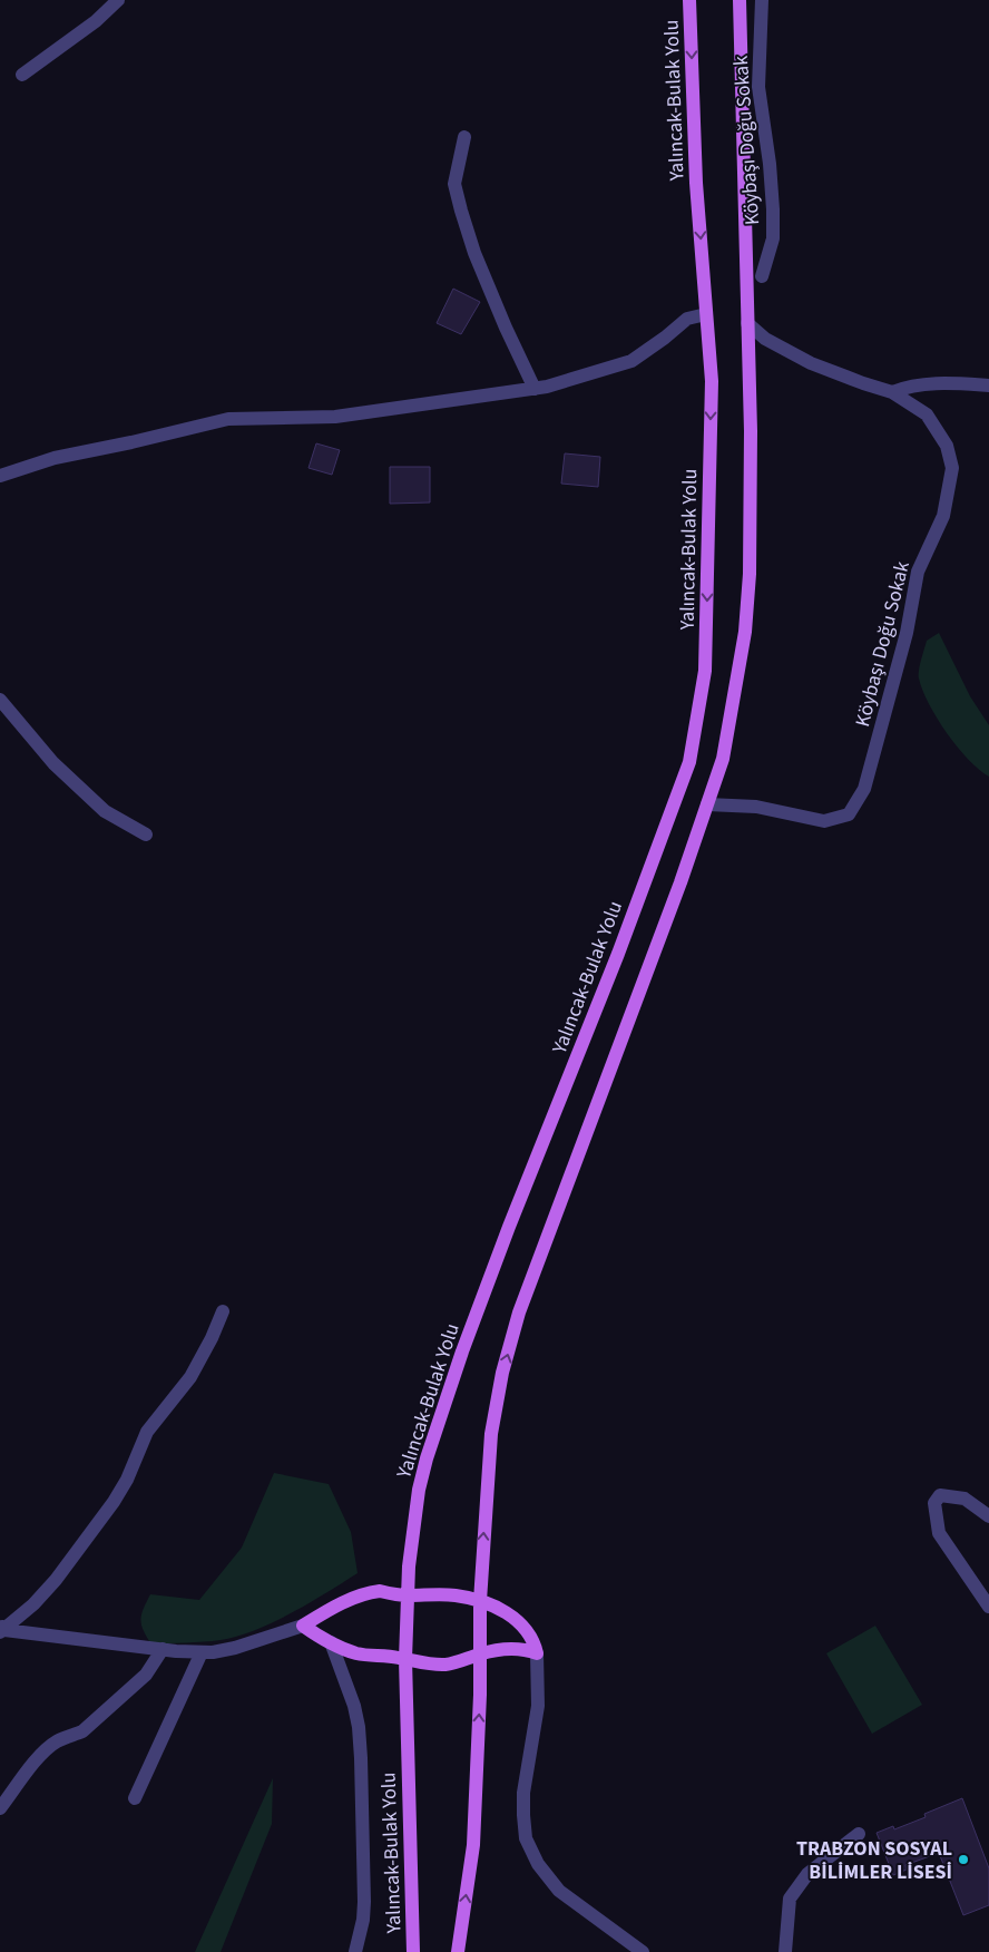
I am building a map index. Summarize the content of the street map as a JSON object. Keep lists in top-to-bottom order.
{
  "streets": {
    "main road": ["Yalıncak-Bulak Yolu"],
    "street": ["Köybaşı Doğu Sokak"]
  },
  "places": ["TRABZON SOSYAL BİLİMLER LİSESİ"]
}
